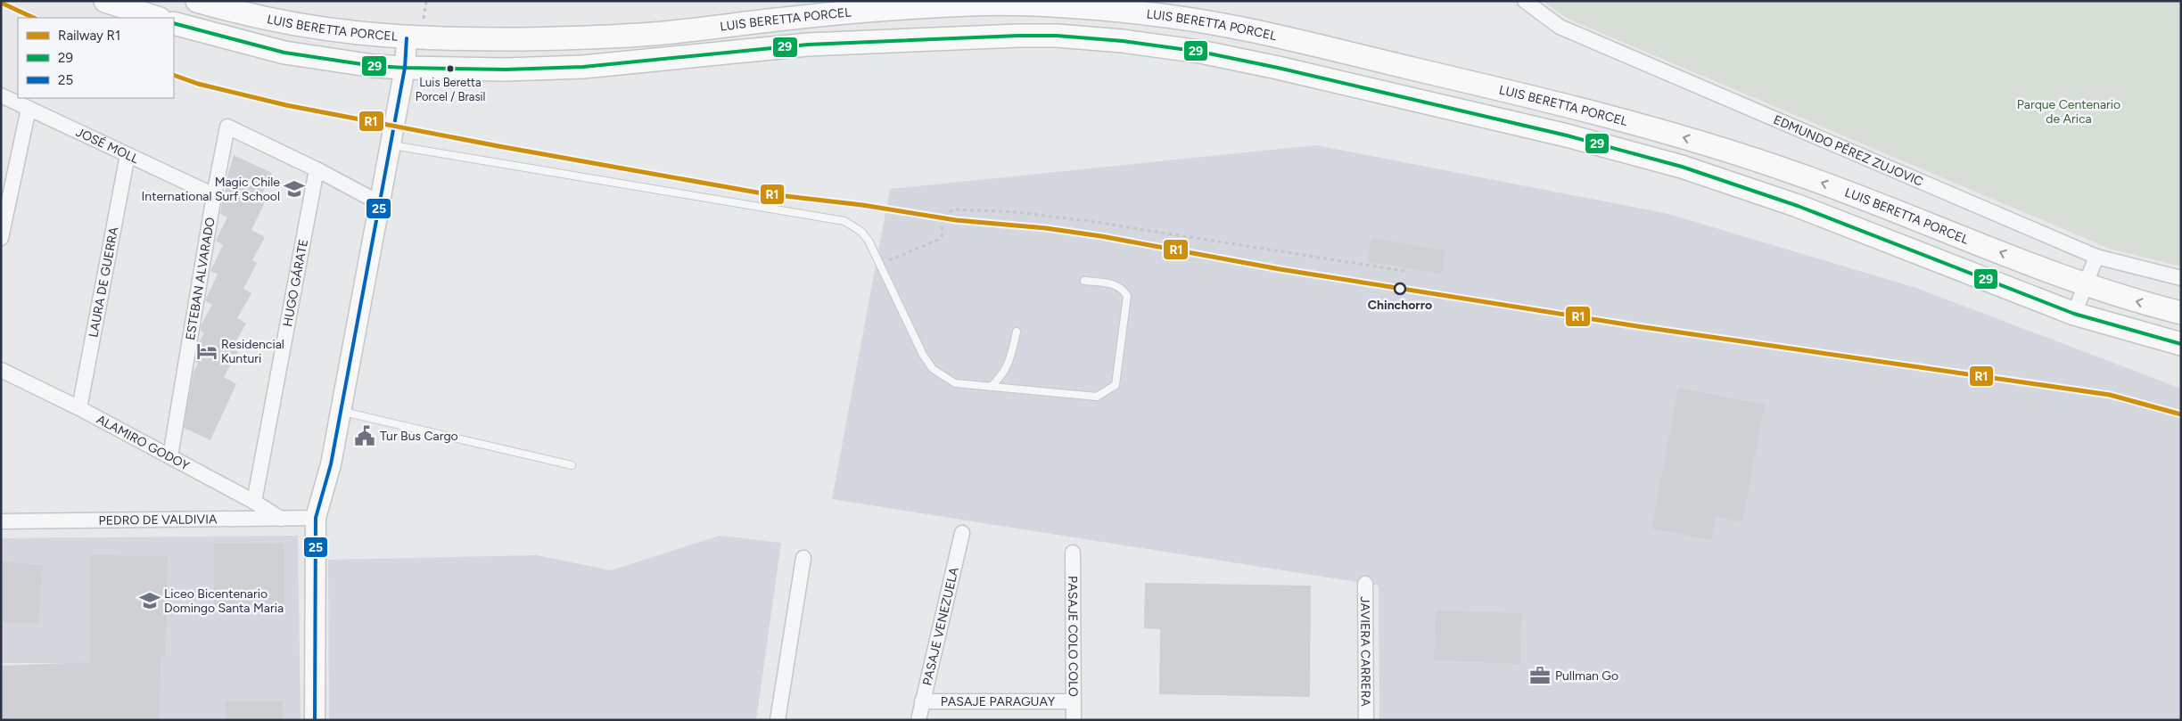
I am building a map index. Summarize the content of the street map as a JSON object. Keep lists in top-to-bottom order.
{
  "streets": {
    "main road": ["LUIS BERETTA PORCEL"],
    "street": [
      "JOSÉ MOLL",
      "EDMUNDO PÉREZ ZUJOVIC",
      "ESTEBAN ALVARADO",
      "LAURA DE GUERRA",
      "HUGO GÁRATE",
      "ALAMIRO GODOY",
      "PEDRO DE VALDIVIA",
      "PASAJE VENEZUELA",
      "PASAJE COLO COLO",
      "JAVIERA CARRERA",
      "PASAJE PARAGUAY"
    ]
  },
  "crossings": [
    ["JOSÉ MOLL", "ESTEBAN ALVARADO"],
    ["JOSÉ MOLL", "LAURA DE GUERRA"],
    ["ESTEBAN ALVARADO", "HUGO GÁRATE"],
    ["ESTEBAN ALVARADO", "ALAMIRO GODOY"],
    ["LAURA DE GUERRA", "ALAMIRO GODOY"],
    ["HUGO GÁRATE", "ALAMIRO GODOY"],
    ["ALAMIRO GODOY", "PEDRO DE VALDIVIA"],
    ["PASAJE VENEZUELA", "PASAJE PARAGUAY"],
    ["PASAJE COLO COLO", "PASAJE PARAGUAY"]
  ],
  "parks": ["Parque Centenario de Arica"],
  "places": {
    "other": ["Luis Beretta Porcel / Brasil", "Chinchorro"],
    "school or university": ["Magic Chile International Surf School", "Liceo Bicentenario Domingo Santa Maria"],
    "hotel": ["Residencial Kunturi"],
    "public building": ["Tur Bus Cargo"],
    "office": ["Pullman Go"]
  },
  "lines": ["rail line R1", "transit line 29", "transit line 25"],
  "legend": ["Railway R1", "29", "25"]
}
